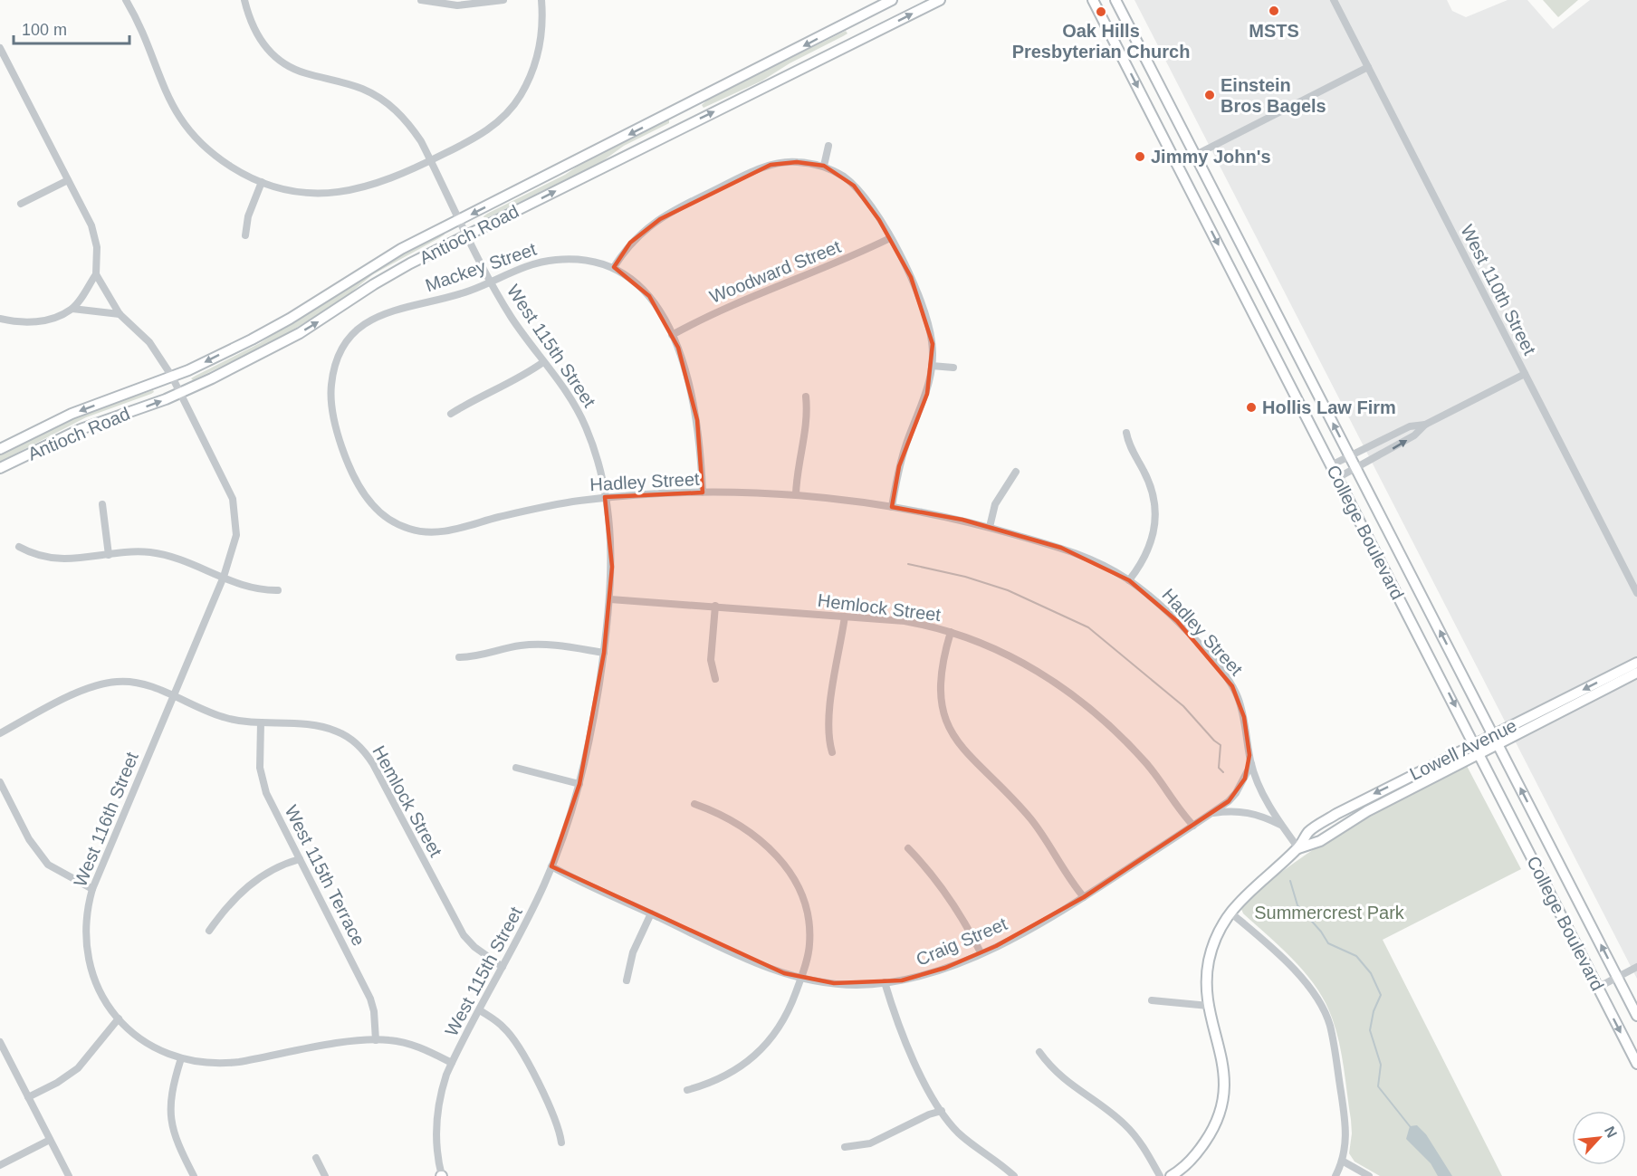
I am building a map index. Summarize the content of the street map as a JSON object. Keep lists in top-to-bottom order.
{
  "streets": {
    "main road": ["Antioch Road", "College Boulevard", "Lowell Avenue"],
    "street": [
      "Mackey Street",
      "Woodward Street",
      "West 110th Street",
      "West 115th Street",
      "Hadley Street",
      "Hemlock Street",
      "West 116th Street",
      "West 115th Terrace",
      "Craig Street"
    ]
  },
  "crossings": [
    ["Antioch Road", "West 115th Street"],
    ["Antioch Road", "West 116th Street"],
    ["Mackey Street", "Woodward Street"],
    ["Mackey Street", "West 115th Street"],
    ["Mackey Street", "Hadley Street"],
    ["West 115th Street", "Hadley Street"],
    ["West 115th Street", "Hemlock Street"],
    ["West 115th Street", "West 116th Street"],
    ["West 115th Street", "Craig Street"],
    ["Hadley Street", "Lowell Avenue"],
    ["Hadley Street", "Craig Street"],
    ["College Boulevard", "Lowell Avenue"],
    ["Hemlock Street", "West 116th Street"],
    ["Hemlock Street", "West 115th Terrace"],
    ["Hemlock Street", "Craig Street"],
    ["West 116th Street", "West 115th Terrace"]
  ],
  "parks": ["Summercrest Park"],
  "places": [
    "MSTS",
    "Oak Hills Presbyterian Church",
    "Einstein Bros Bagels",
    "Jimmy John's",
    "Hollis Law Firm"
  ],
  "scale_bar": "100 m",
  "north": "top right"
}
